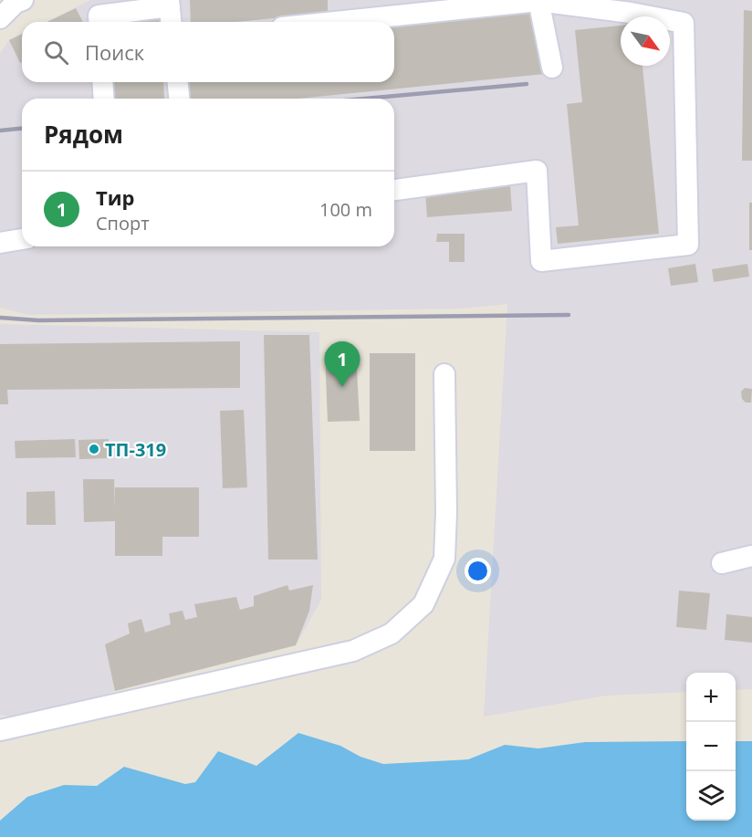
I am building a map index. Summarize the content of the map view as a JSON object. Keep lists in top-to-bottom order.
{
  "places": ["ТП-319"],
  "north": "bottom right",
  "page": {
    "search": "Поиск",
    "heading": "Рядом",
    "list": [
      {
        "mark": "1",
        "name": "Тир",
        "note": "Спорт",
        "value": "100 m"
      }
    ],
    "pins": "1",
    "map_buttons": ["+", "−"]
  }
}
